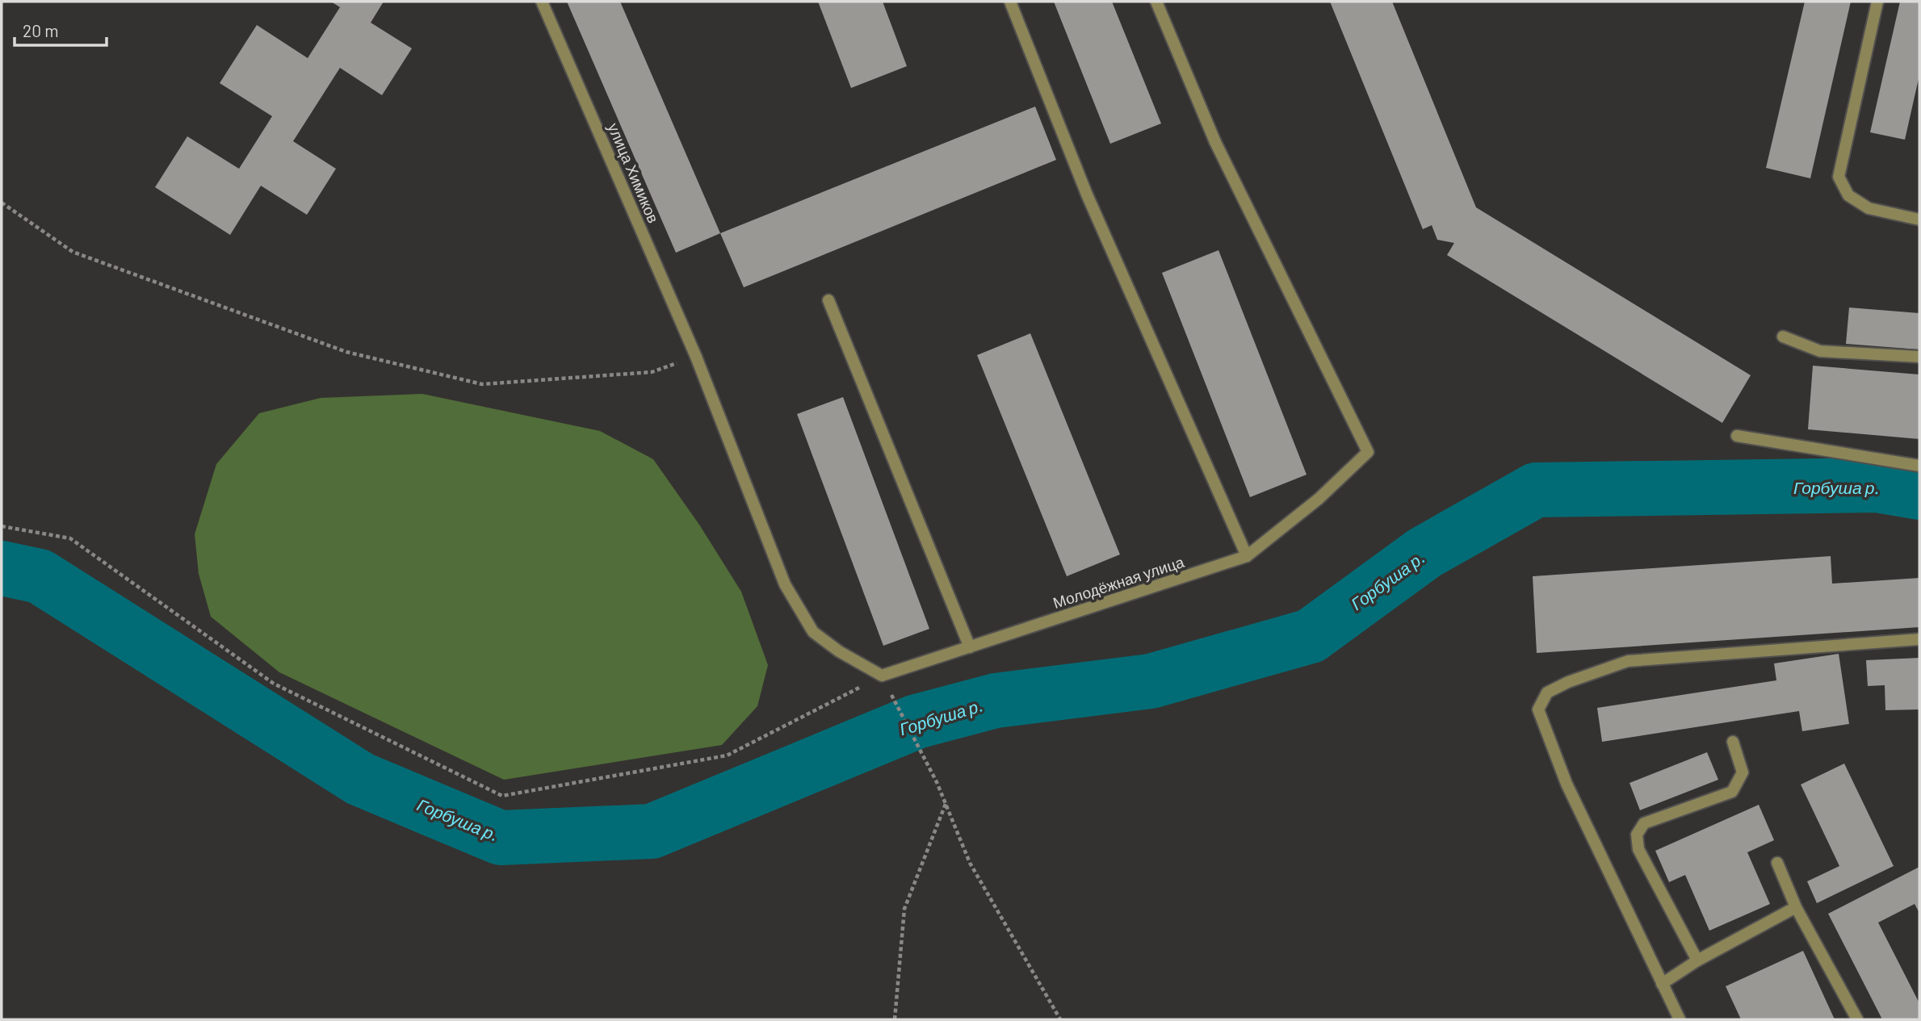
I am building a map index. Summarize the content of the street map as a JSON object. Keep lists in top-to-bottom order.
{
  "streets": {
    "street": ["улица Химиков", "Молодёжная улица"]
  },
  "water": ["Горбуша р."],
  "scale_bar": "20 m"
}
